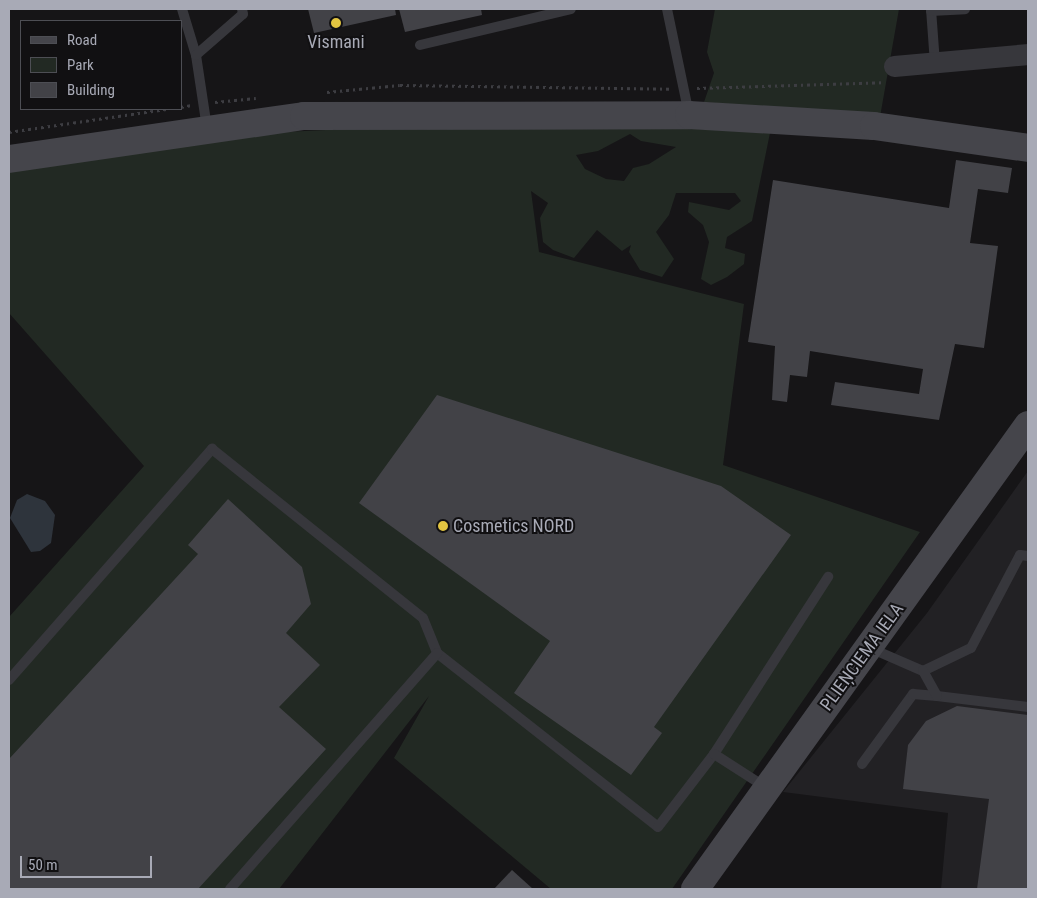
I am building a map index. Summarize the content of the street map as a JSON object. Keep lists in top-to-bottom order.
{
  "streets": {
    "street": ["PLIEŅCIEMA IELA"]
  },
  "places": ["Vismani", "Cosmetics NORD"],
  "legend": ["Road", "Park", "Building"],
  "scale_bar": "50 m"
}
